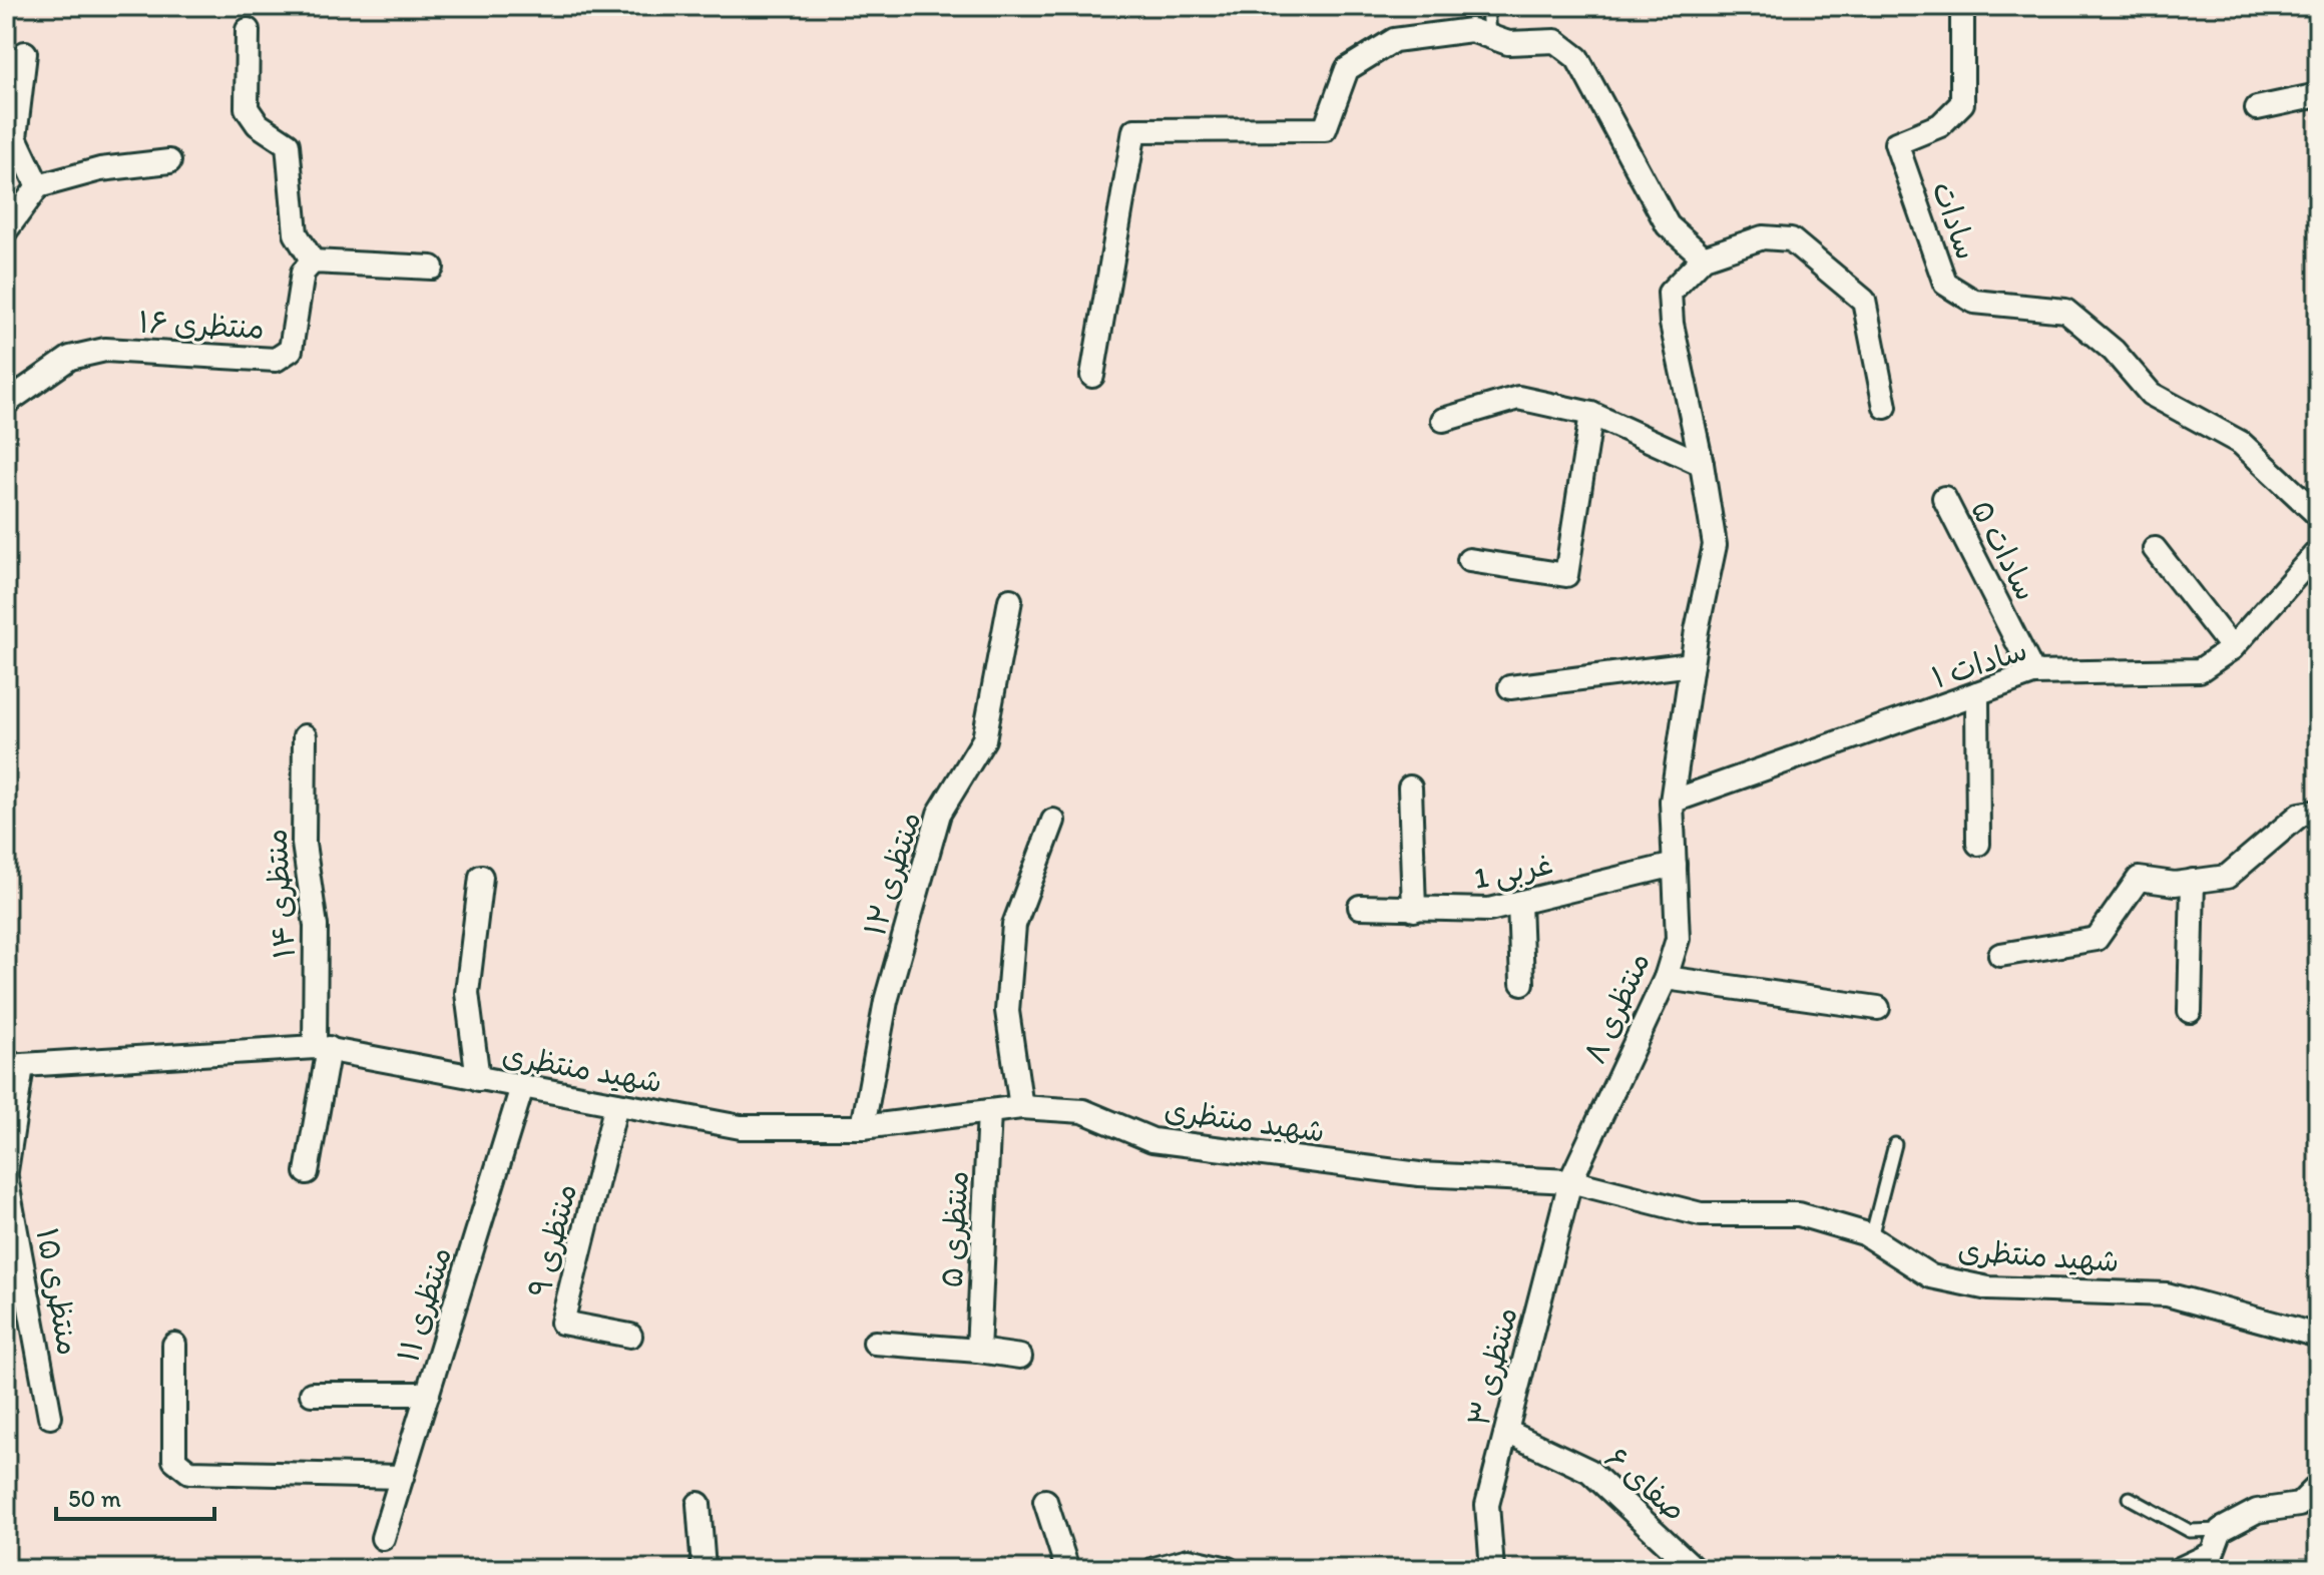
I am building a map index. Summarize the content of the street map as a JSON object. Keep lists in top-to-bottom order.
{
  "streets": {
    "street": [
      "سادات",
      "منتظری ۱۶",
      "سادات ۵",
      "سادات ۱",
      "غربی 1",
      "منتظری ۱۲",
      "منتظری ۱۴",
      "منتظری ۸",
      "شهید منتظری",
      "منتظری ۵",
      "منتظری ۹",
      "منتظری ۱۵",
      "منتظری ۱۱",
      "منتظری ۳",
      "صفای ۶"
    ]
  },
  "crossings": [
    ["سادات ۵", "سادات ۱"],
    ["سادات ۱", "منتظری ۸"],
    ["غربی 1", "منتظری ۸"],
    ["منتظری ۱۲", "شهید منتظری"],
    ["منتظری ۱۴", "شهید منتظری"],
    ["منتظری ۸", "شهید منتظری"],
    ["منتظری ۸", "منتظری ۳"],
    ["شهید منتظری", "منتظری ۵"],
    ["شهید منتظری", "منتظری ۹"],
    ["شهید منتظری", "منتظری ۱۱"],
    ["شهید منتظری", "منتظری ۳"],
    ["منتظری ۳", "صفای ۶"]
  ],
  "scale_bar": "50 m"
}
